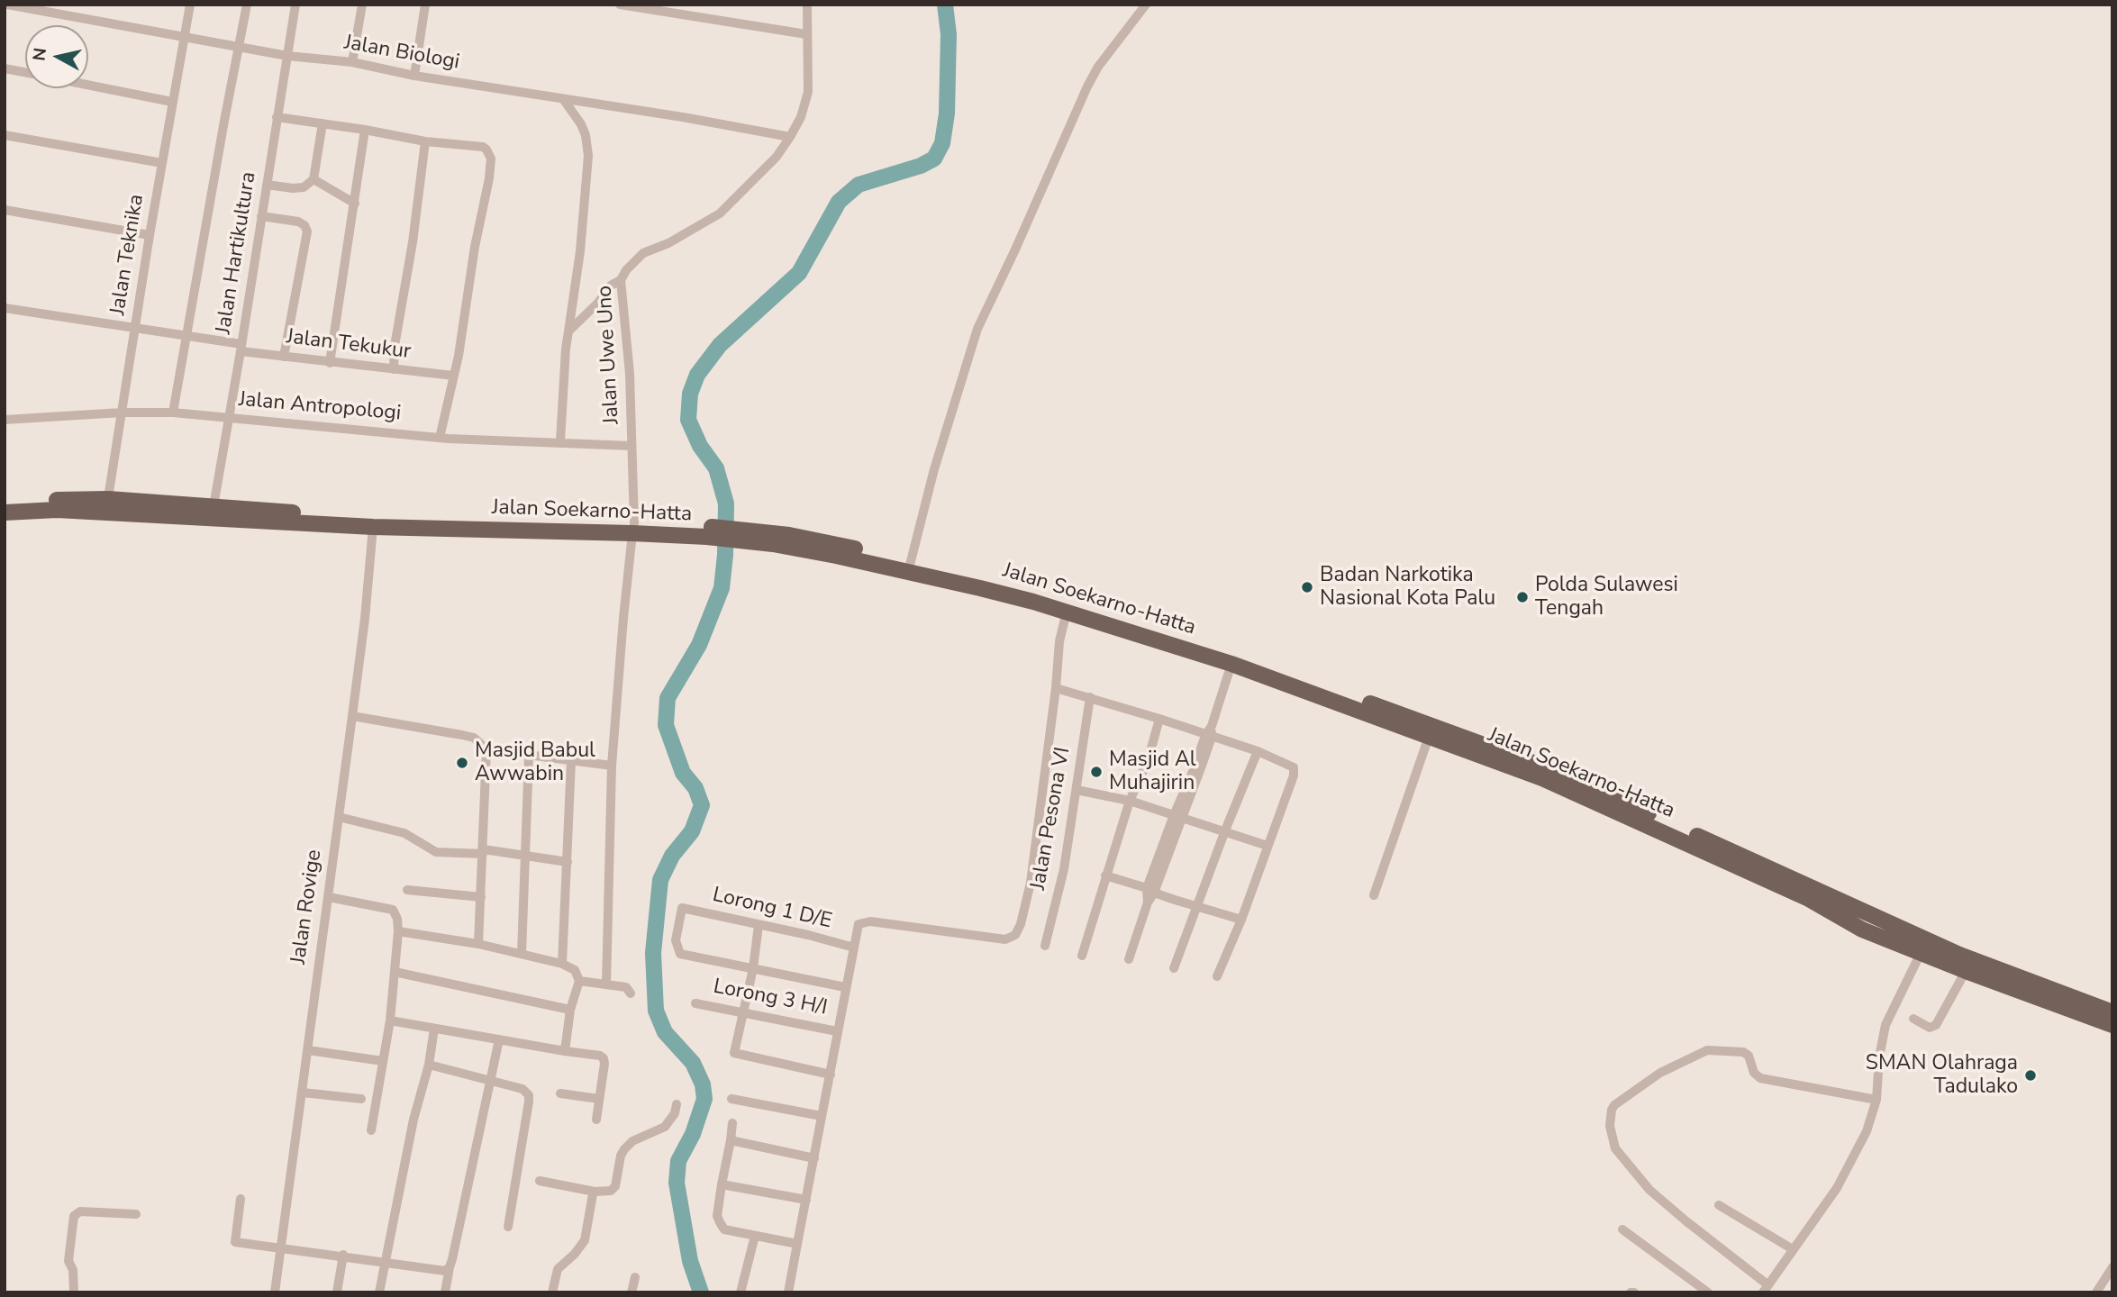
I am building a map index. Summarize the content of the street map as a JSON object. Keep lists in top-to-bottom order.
{
  "streets": {
    "main road": ["Jalan Soekarno-Hatta"],
    "street": [
      "Jalan Biologi",
      "Jalan Hartikultura",
      "Jalan Teknika",
      "Jalan Tekukur",
      "Jalan Uwe Uno",
      "Jalan Antropologi",
      "Jalan Pesona VI",
      "Jalan Rovige",
      "Lorong 1 D/E",
      "Lorong 3 H/I"
    ]
  },
  "crossings": [
    ["Jalan Biologi", "Jalan Hartikultura"],
    ["Jalan Biologi", "Jalan Teknika"],
    ["Jalan Biologi", "Jalan Uwe Uno"],
    ["Jalan Hartikultura", "Jalan Tekukur"],
    ["Jalan Hartikultura", "Jalan Antropologi"],
    ["Jalan Hartikultura", "Jalan Soekarno-Hatta"],
    ["Jalan Teknika", "Jalan Tekukur"],
    ["Jalan Teknika", "Jalan Antropologi"],
    ["Jalan Teknika", "Jalan Soekarno-Hatta"],
    ["Jalan Uwe Uno", "Jalan Antropologi"],
    ["Jalan Uwe Uno", "Jalan Soekarno-Hatta"],
    ["Jalan Soekarno-Hatta", "Jalan Rovige"]
  ],
  "places": [
    "Badan Narkotika Nasional Kota Palu",
    "Polda Sulawesi Tengah",
    "Masjid Babul Awwabin",
    "Masjid Al Muhajirin",
    "SMAN Olahraga Tadulako"
  ],
  "north": "left"
}
